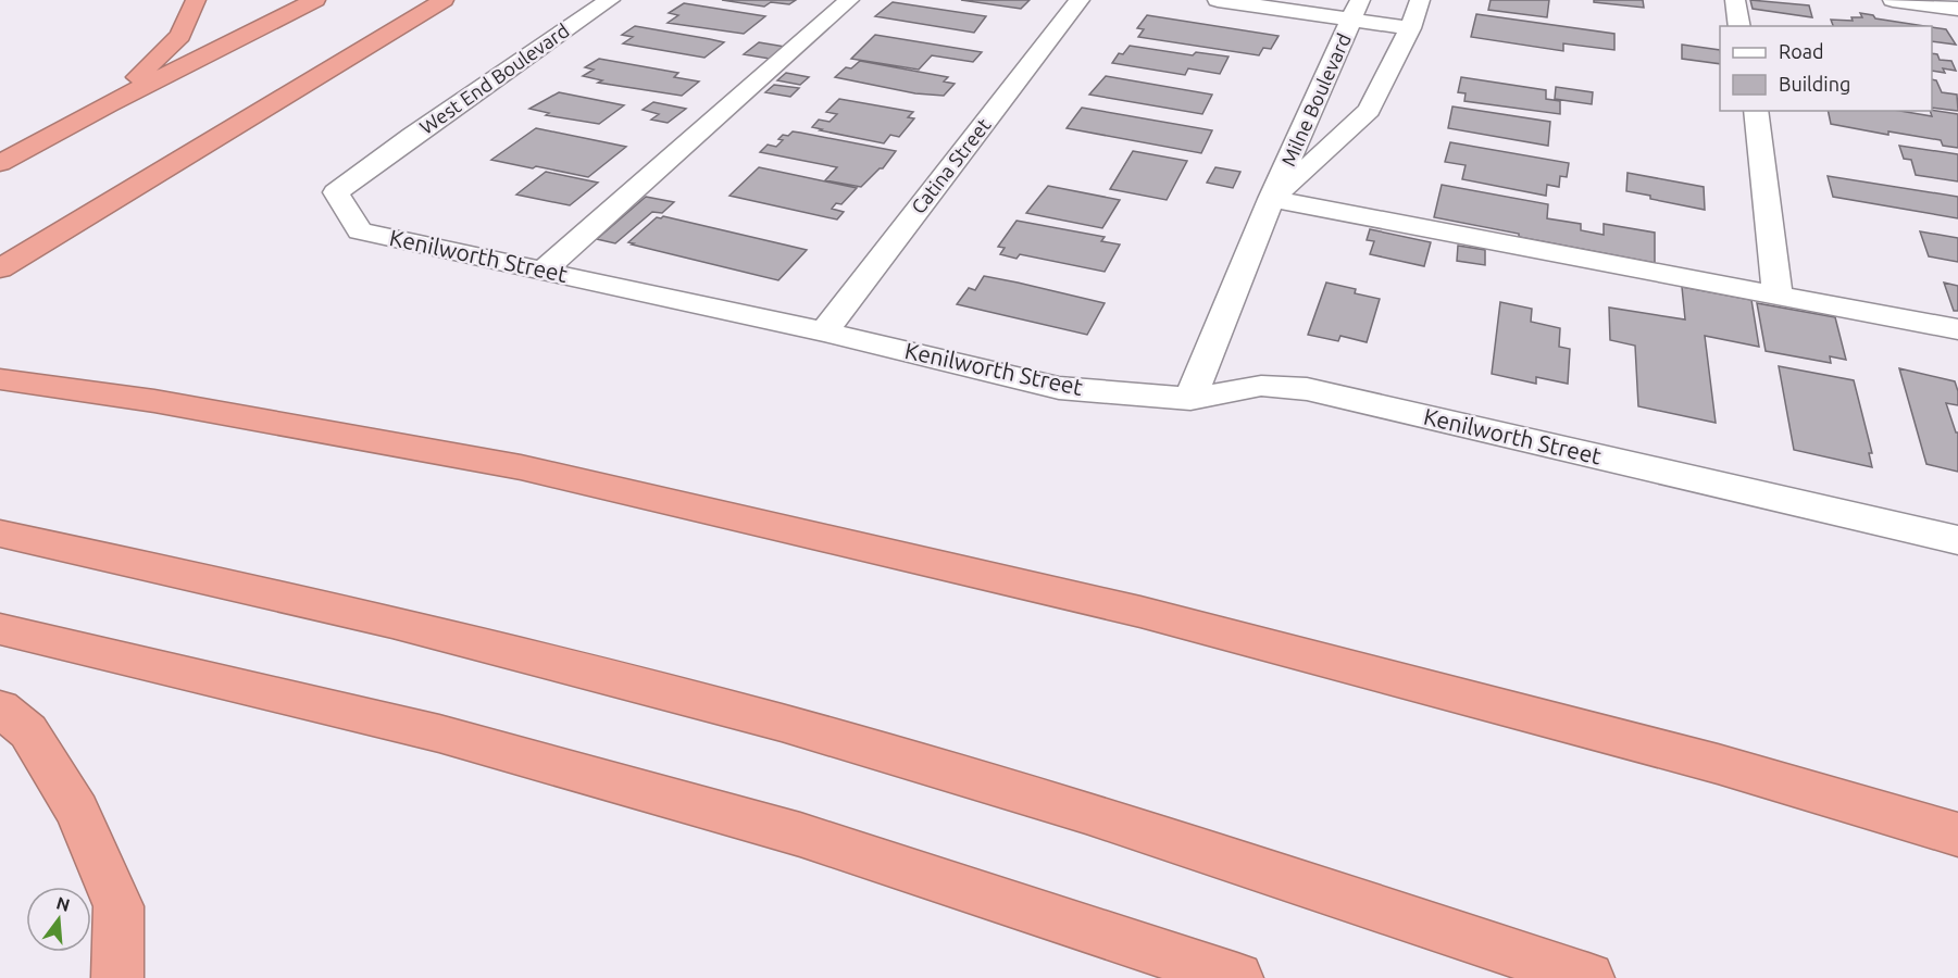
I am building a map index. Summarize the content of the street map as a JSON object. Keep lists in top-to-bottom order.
{
  "streets": {
    "street": [
      "West End Boulevard",
      "Milne Boulevard",
      "Catina Street",
      "Kenilworth Street"
    ]
  },
  "crossings": [
    ["West End Boulevard", "Kenilworth Street"],
    ["Milne Boulevard", "Kenilworth Street"],
    ["Catina Street", "Kenilworth Street"]
  ],
  "legend": ["Road", "Building"],
  "north": "top"
}
